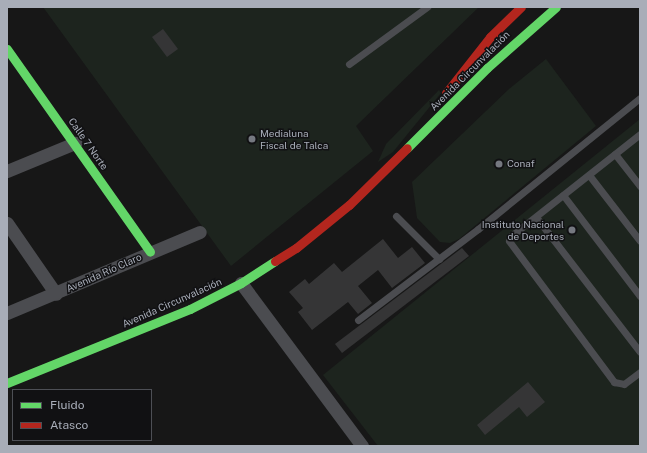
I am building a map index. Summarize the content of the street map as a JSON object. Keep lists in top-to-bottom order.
{
  "streets": {
    "main road": ["Avenida Circunvalación", "Calle 7 Norte"],
    "street": ["Avenida Río Claro"]
  },
  "crossings": [
    ["Calle 7 Norte", "Avenida Río Claro"]
  ],
  "places": ["Medialuna Fiscal de Talca", "Conaf", "Instituto Nacional de Deportes"],
  "legend": ["Fluido", "Atasco"]
}
